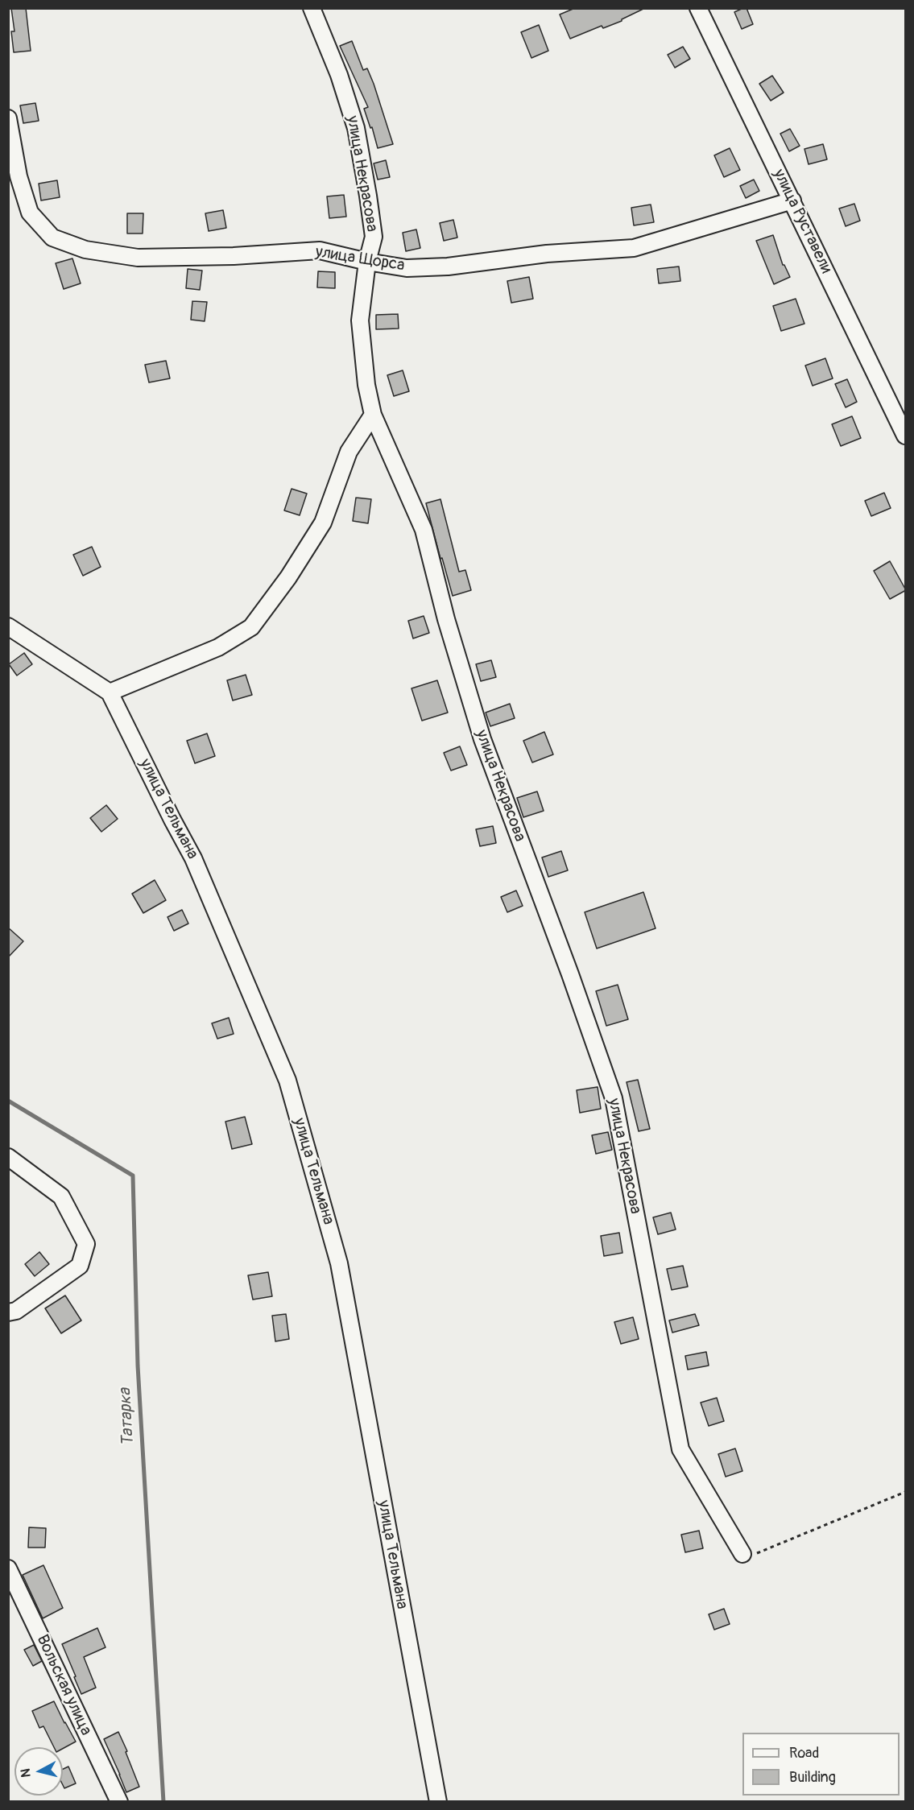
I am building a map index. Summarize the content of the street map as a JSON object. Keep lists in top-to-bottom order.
{
  "streets": {
    "street": [
      "улица Некрасова",
      "улица Руставели",
      "улица Щорса",
      "улица Тельмана",
      "Вольская улица"
    ]
  },
  "crossings": [
    ["улица Некрасова", "улица Щорса"],
    ["улица Руставели", "улица Щорса"]
  ],
  "water": ["Татарка"],
  "legend": ["Road", "Building"],
  "north": "left"
}
